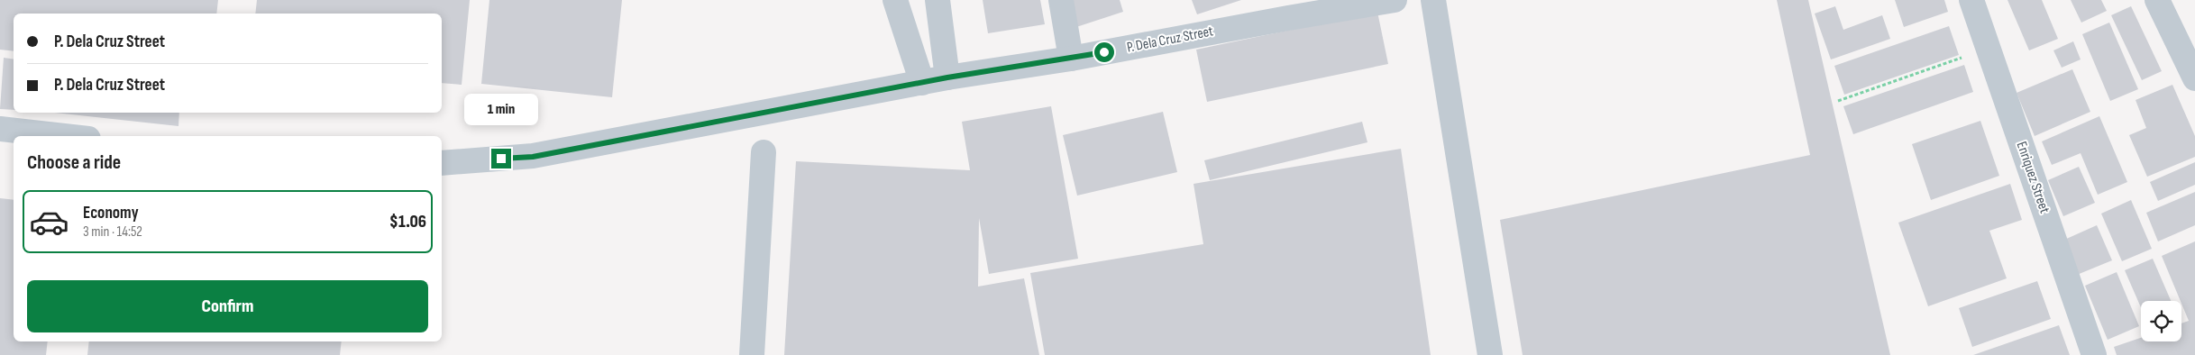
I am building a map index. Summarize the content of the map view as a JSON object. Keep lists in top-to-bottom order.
{
  "streets": {
    "street": ["P. Dela Cruz Street", "Enriquez Street"]
  },
  "page": {
    "banner": ["P. Dela Cruz Street", "P. Dela Cruz Street"],
    "bubble": "1 min",
    "heading": "Choose a ride",
    "list": [
      {
        "name": "Economy",
        "note": "3 min · 14:52",
        "value": "$1.06"
      }
    ],
    "buttons": "Confirm"
  }
}
